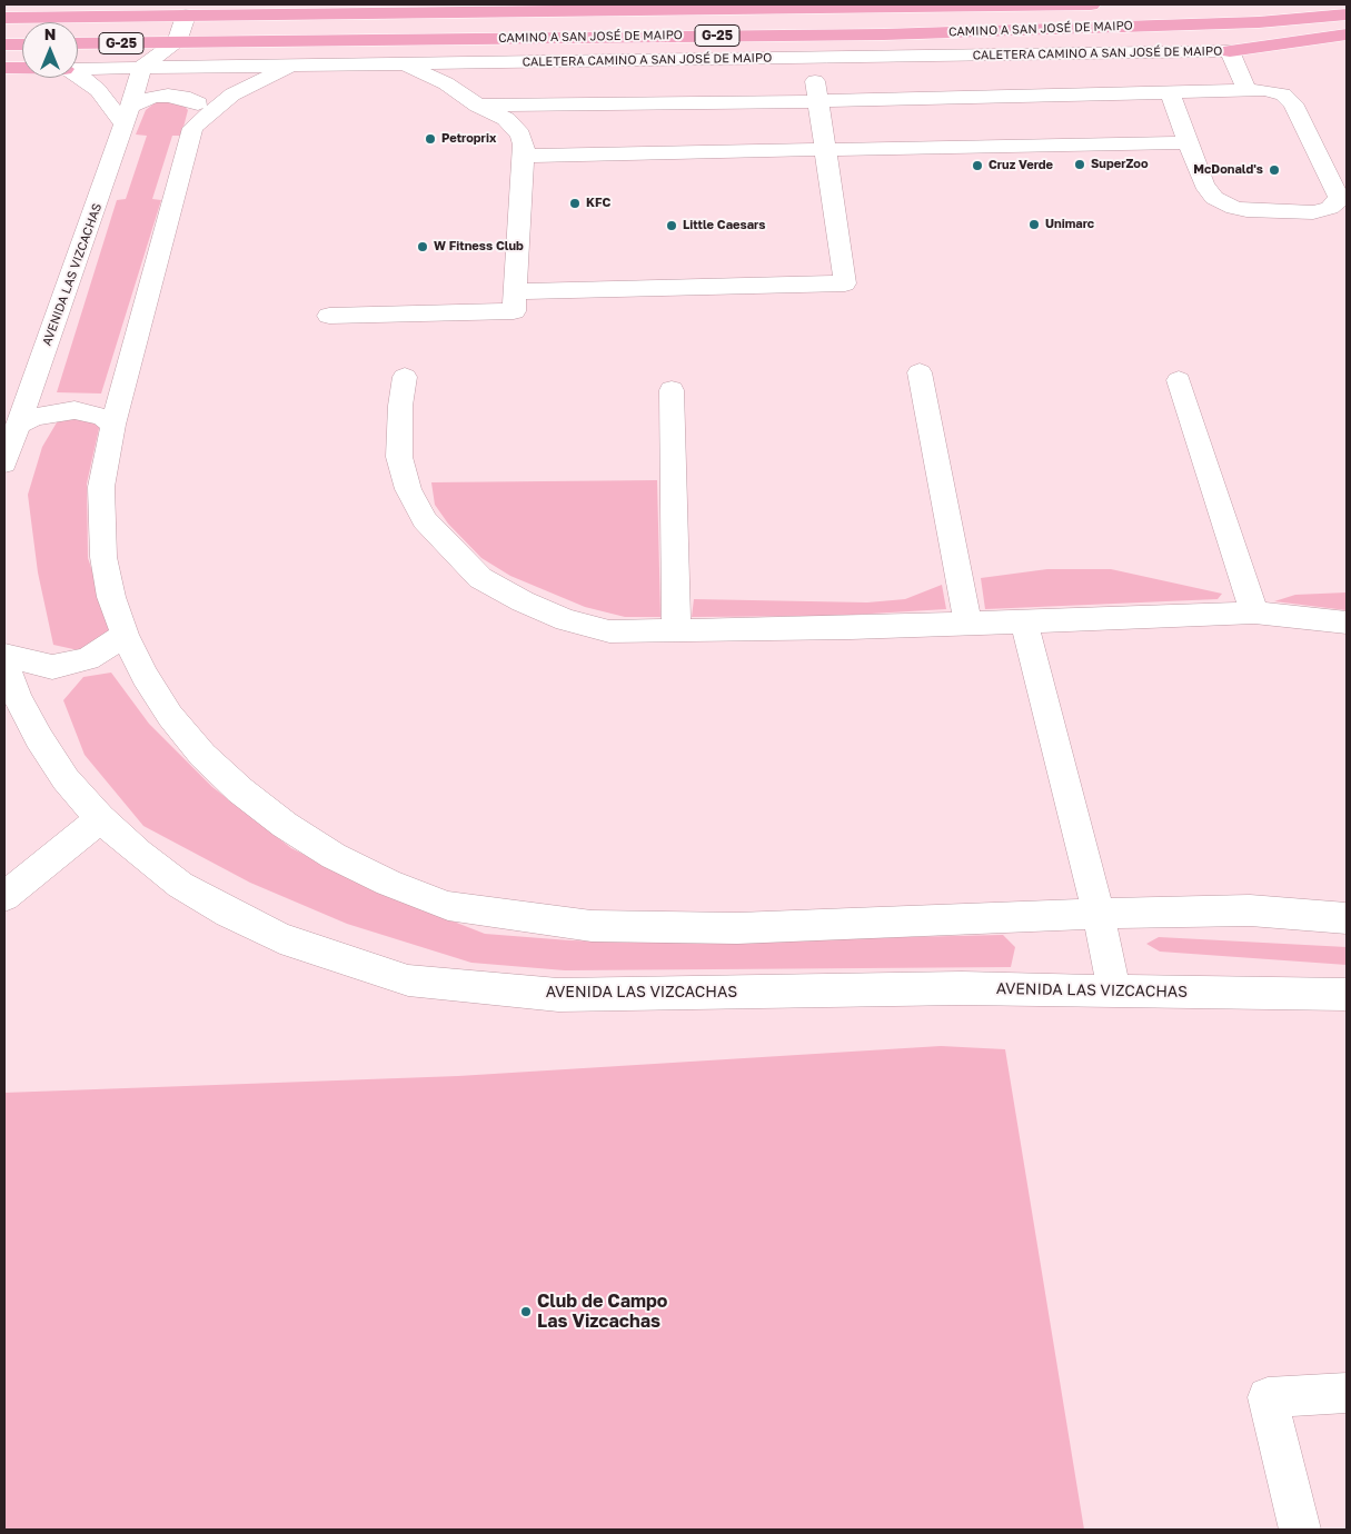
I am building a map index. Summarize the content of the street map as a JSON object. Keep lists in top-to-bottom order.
{
  "streets": {
    "main road": ["CAMINO A SAN JOSÉ DE MAIPO", "G-25"],
    "street": ["CALETERA CAMINO A SAN JOSÉ DE MAIPO", "AVENIDA LAS VIZCACHAS"]
  },
  "crossings": [
    ["CALETERA CAMINO A SAN JOSÉ DE MAIPO", "AVENIDA LAS VIZCACHAS"]
  ],
  "places": [
    "Petroprix",
    "SuperZoo",
    "Cruz Verde",
    "McDonald's",
    "KFC",
    "Unimarc",
    "Little Caesars",
    "W Fitness Club",
    "Club de Campo Las Vizcachas"
  ],
  "north": "top"
}
